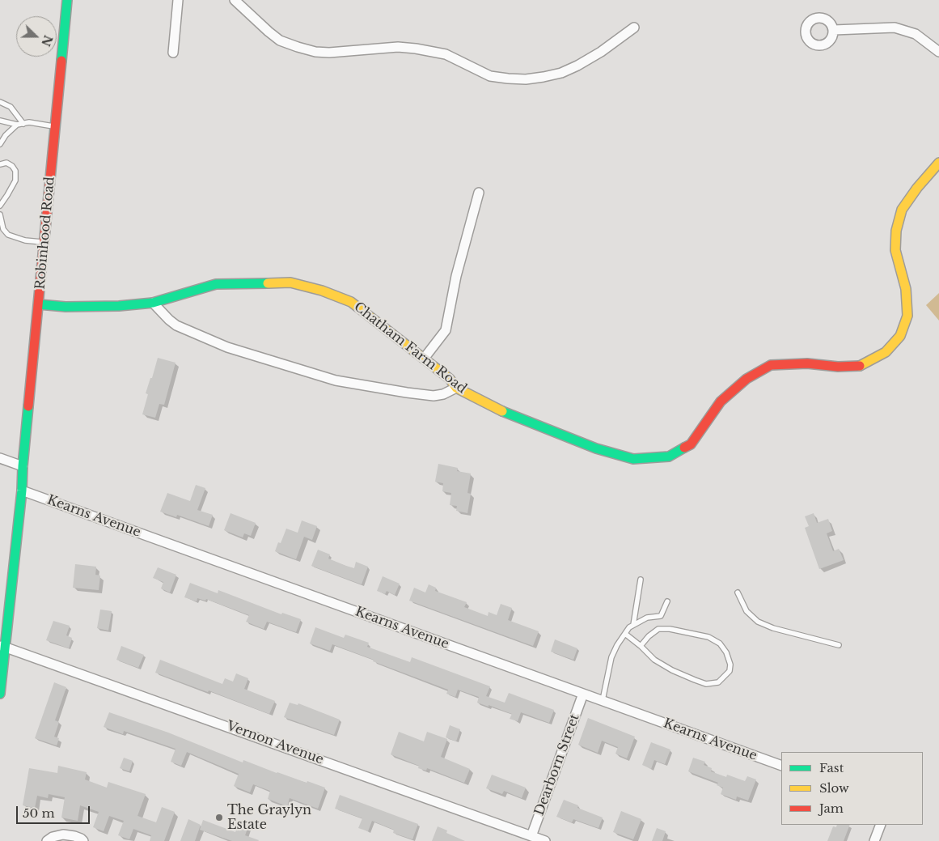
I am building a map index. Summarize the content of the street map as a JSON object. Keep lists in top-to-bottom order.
{
  "streets": {
    "street": [
      "Robinhood Road",
      "Chatham Farm Road",
      "Kearns Avenue",
      "Vernon Avenue",
      "Dearborn Street"
    ]
  },
  "crossings": [
    ["Robinhood Road", "Chatham Farm Road"],
    ["Robinhood Road", "Kearns Avenue"],
    ["Robinhood Road", "Vernon Avenue"],
    ["Kearns Avenue", "Dearborn Street"],
    ["Vernon Avenue", "Dearborn Street"]
  ],
  "places": ["The Graylyn Estate"],
  "legend": ["Fast", "Slow", "Jam"],
  "scale_bar": "50 m",
  "north": "right"
}
